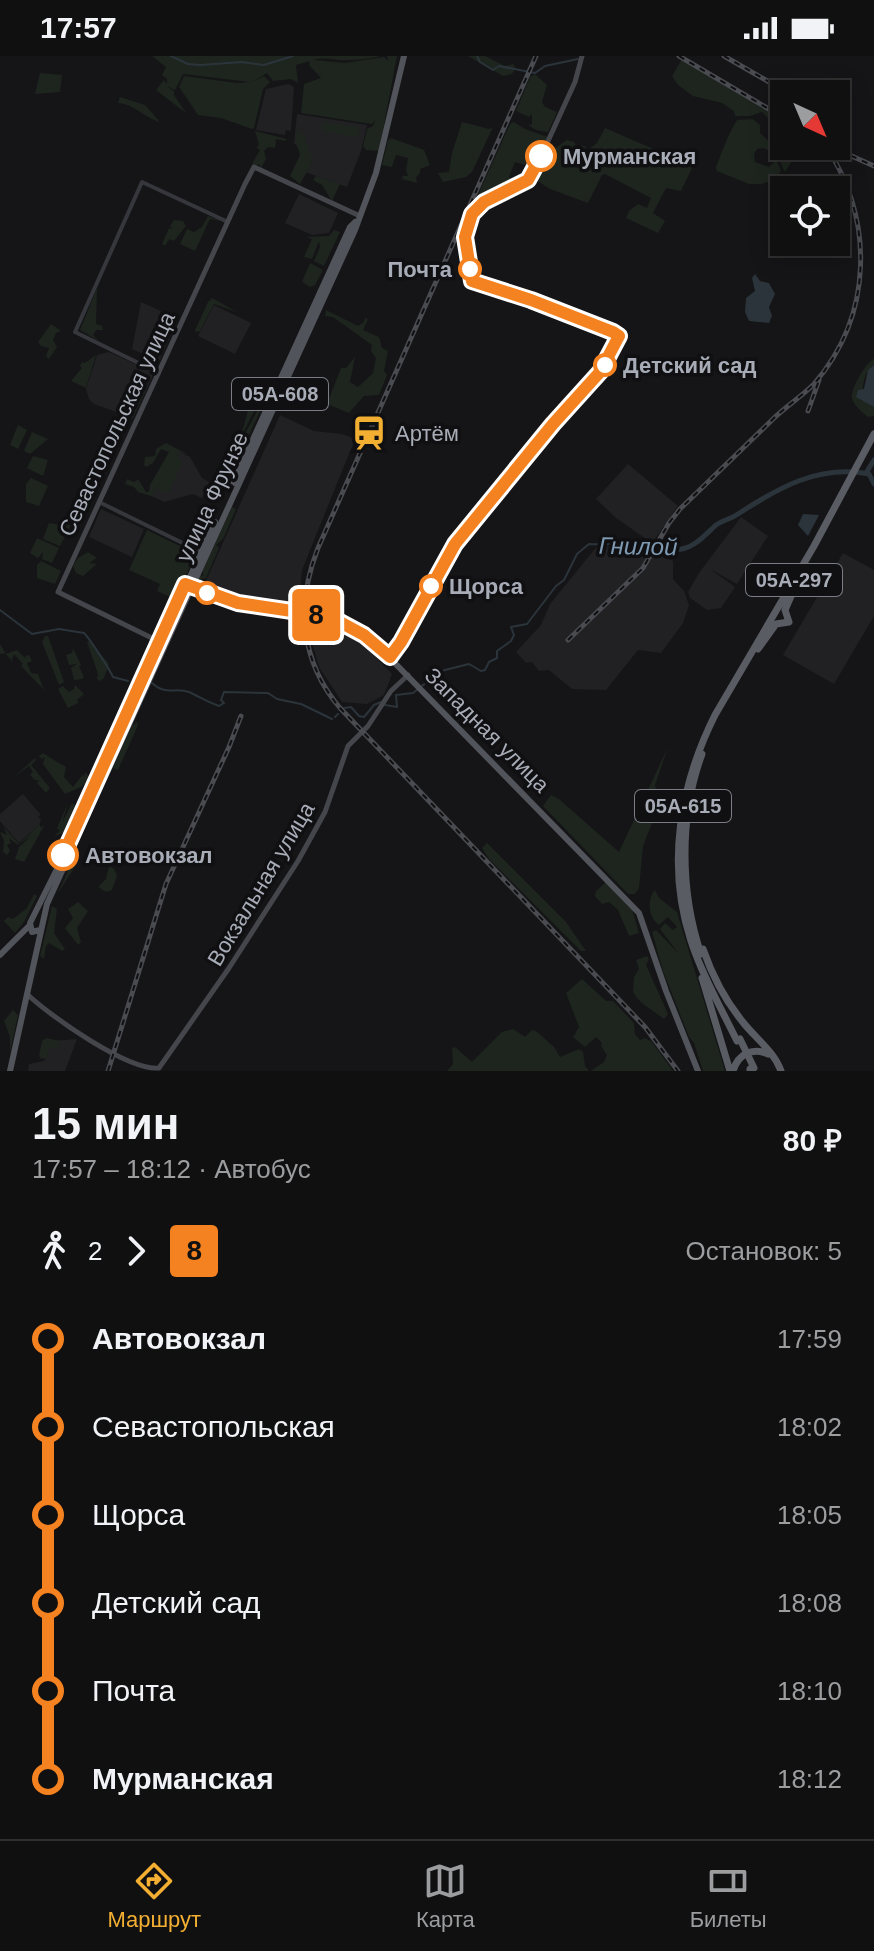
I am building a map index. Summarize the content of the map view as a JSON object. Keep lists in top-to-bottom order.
{
  "streets": {
    "highway": ["05А-297", "05А-615"],
    "main road": [
      "05А-608",
      "Севастопольская улица",
      "улица Фрунзе",
      "Западная улица",
      "Вокзальная улица"
    ]
  },
  "crossings": [
    ["05А-608", "улица Фрунзе"],
    ["Севастопольская улица", "улица Фрунзе"],
    ["улица Фрунзе", "Западная улица"],
    ["05А-297", "05А-615"],
    ["Западная улица", "Вокзальная улица"]
  ],
  "water": ["Гнилой"],
  "places": {
    "other": [
      "Мурманская",
      "Почта",
      "Детский сад",
      "Щорса",
      "Автовокзал"
    ],
    "station": ["Артём"]
  },
  "lines": ["bus line 8"],
  "north": "bottom right",
  "page": {
    "status": "17:57",
    "on_map": "8",
    "heading": ["15 мин", "17:57 – 18:12 · Автобус", "80 ₽"],
    "legs": ["2", "8", "Остановок: 5"],
    "list": [
      {
        "name": "Автовокзал",
        "value": "17:59"
      },
      {
        "name": "Севастопольская",
        "value": "18:02"
      },
      {
        "name": "Щорса",
        "value": "18:05"
      },
      {
        "name": "Детский сад",
        "value": "18:08"
      },
      {
        "name": "Почта",
        "value": "18:10"
      },
      {
        "name": "Мурманская",
        "value": "18:12"
      }
    ],
    "tabs": ["Маршрут", "Карта", "Билеты"]
  }
}
